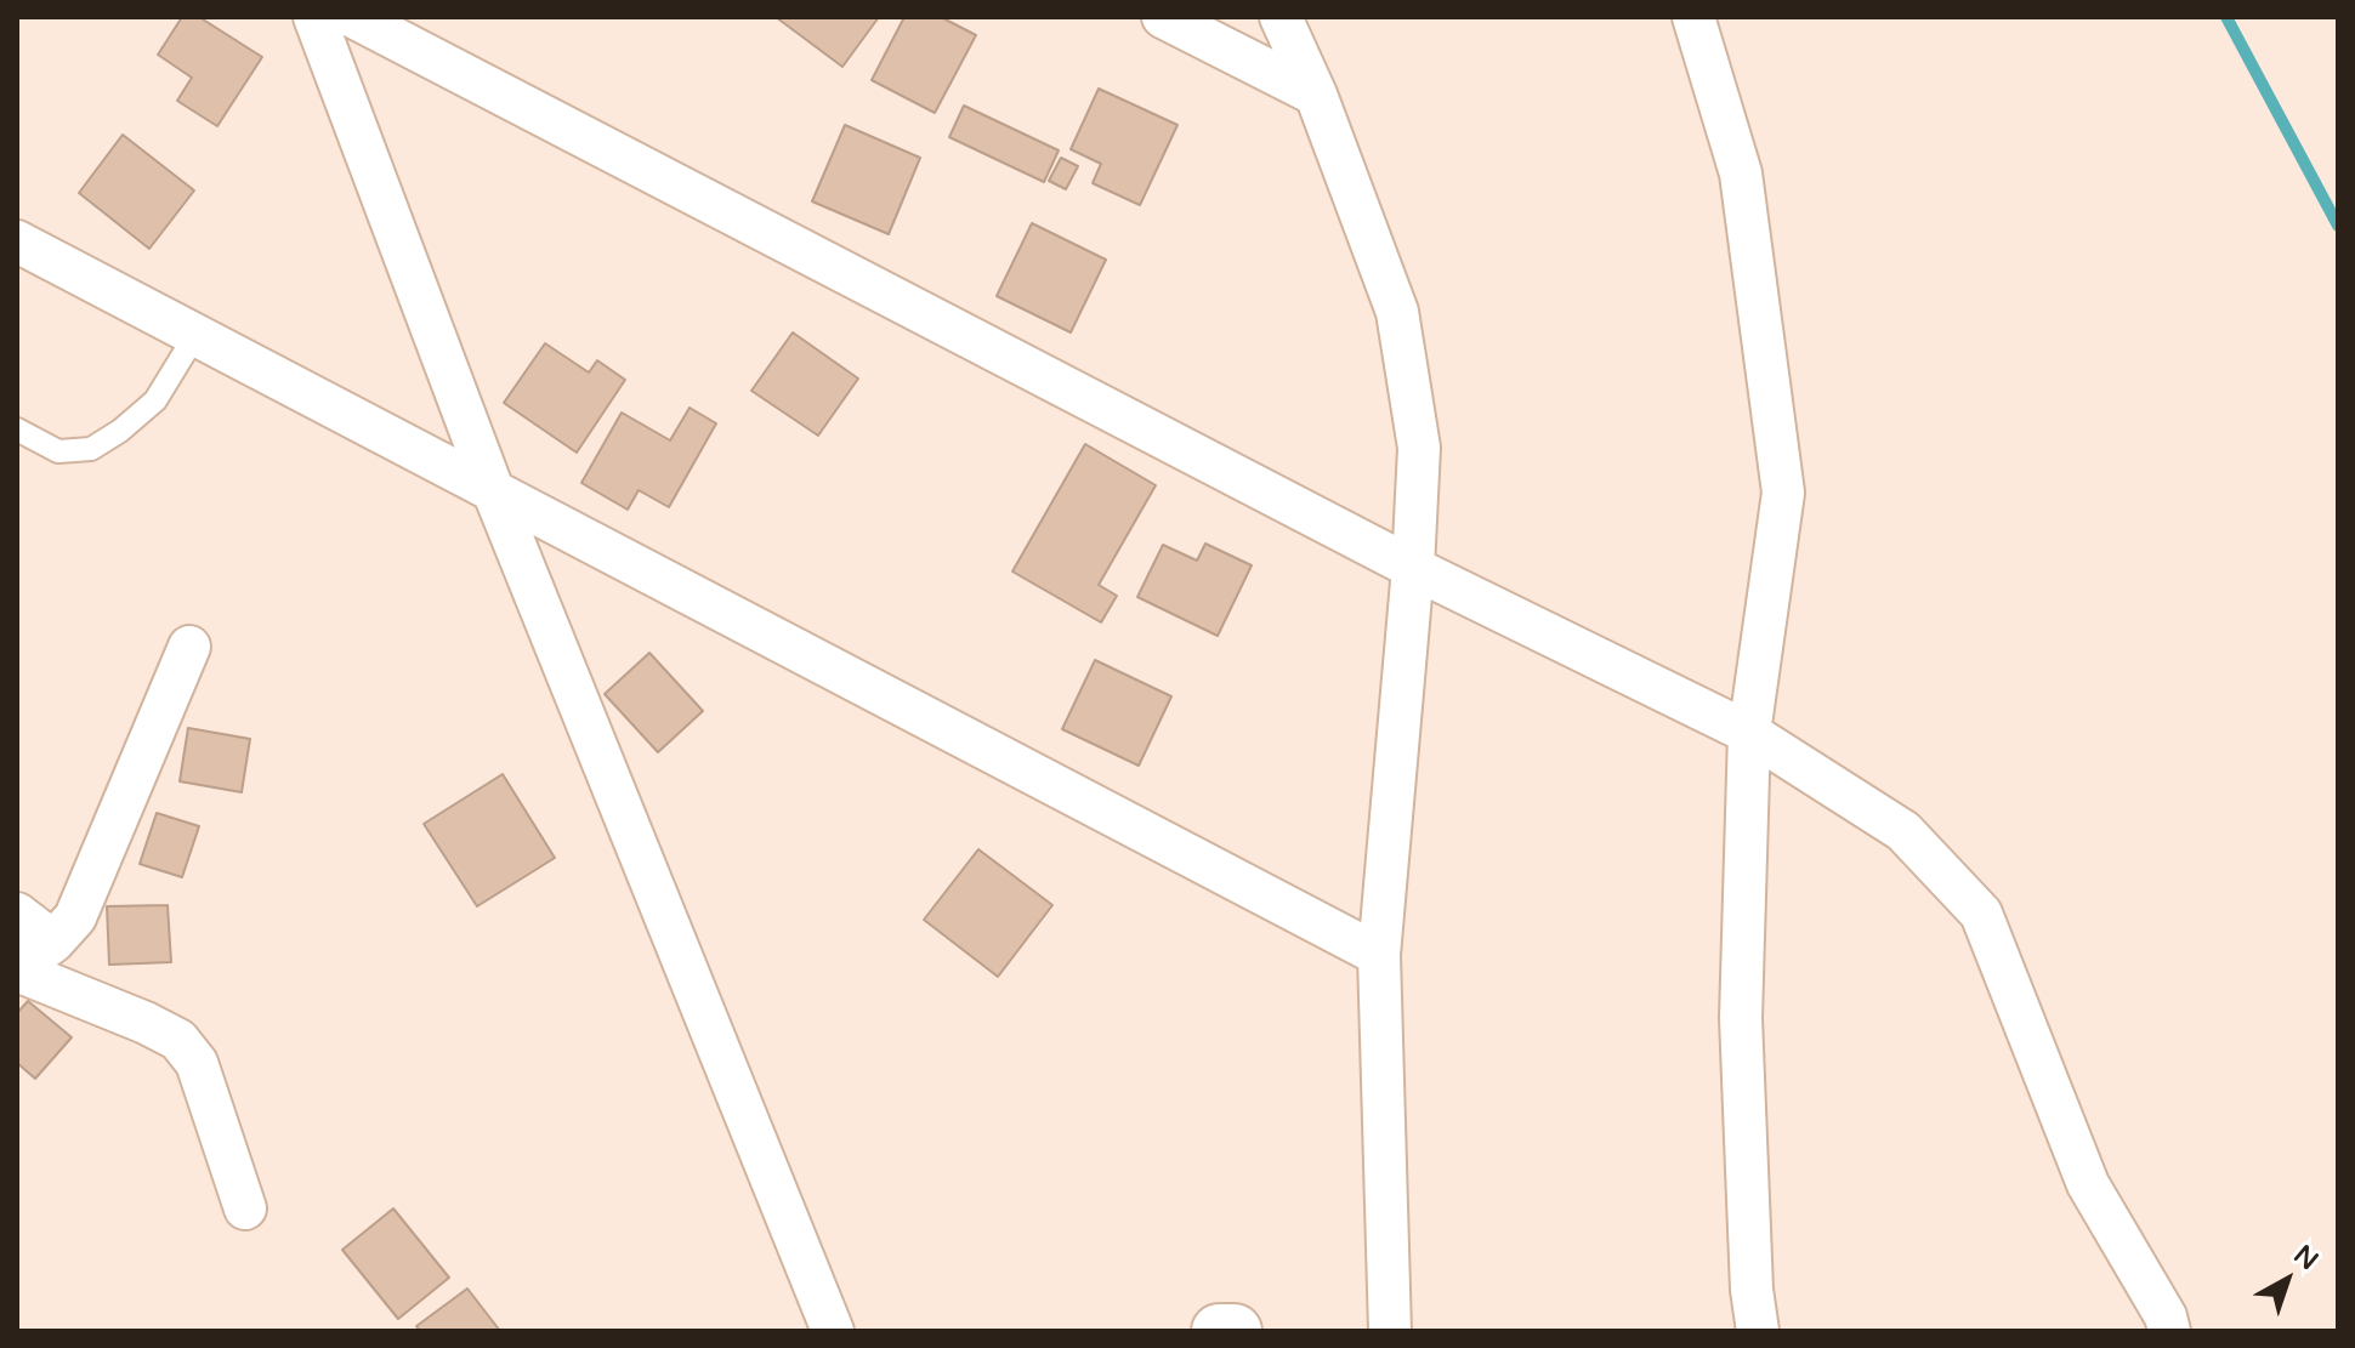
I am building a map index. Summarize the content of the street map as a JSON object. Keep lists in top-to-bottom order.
{
  "north": "top right"
}
